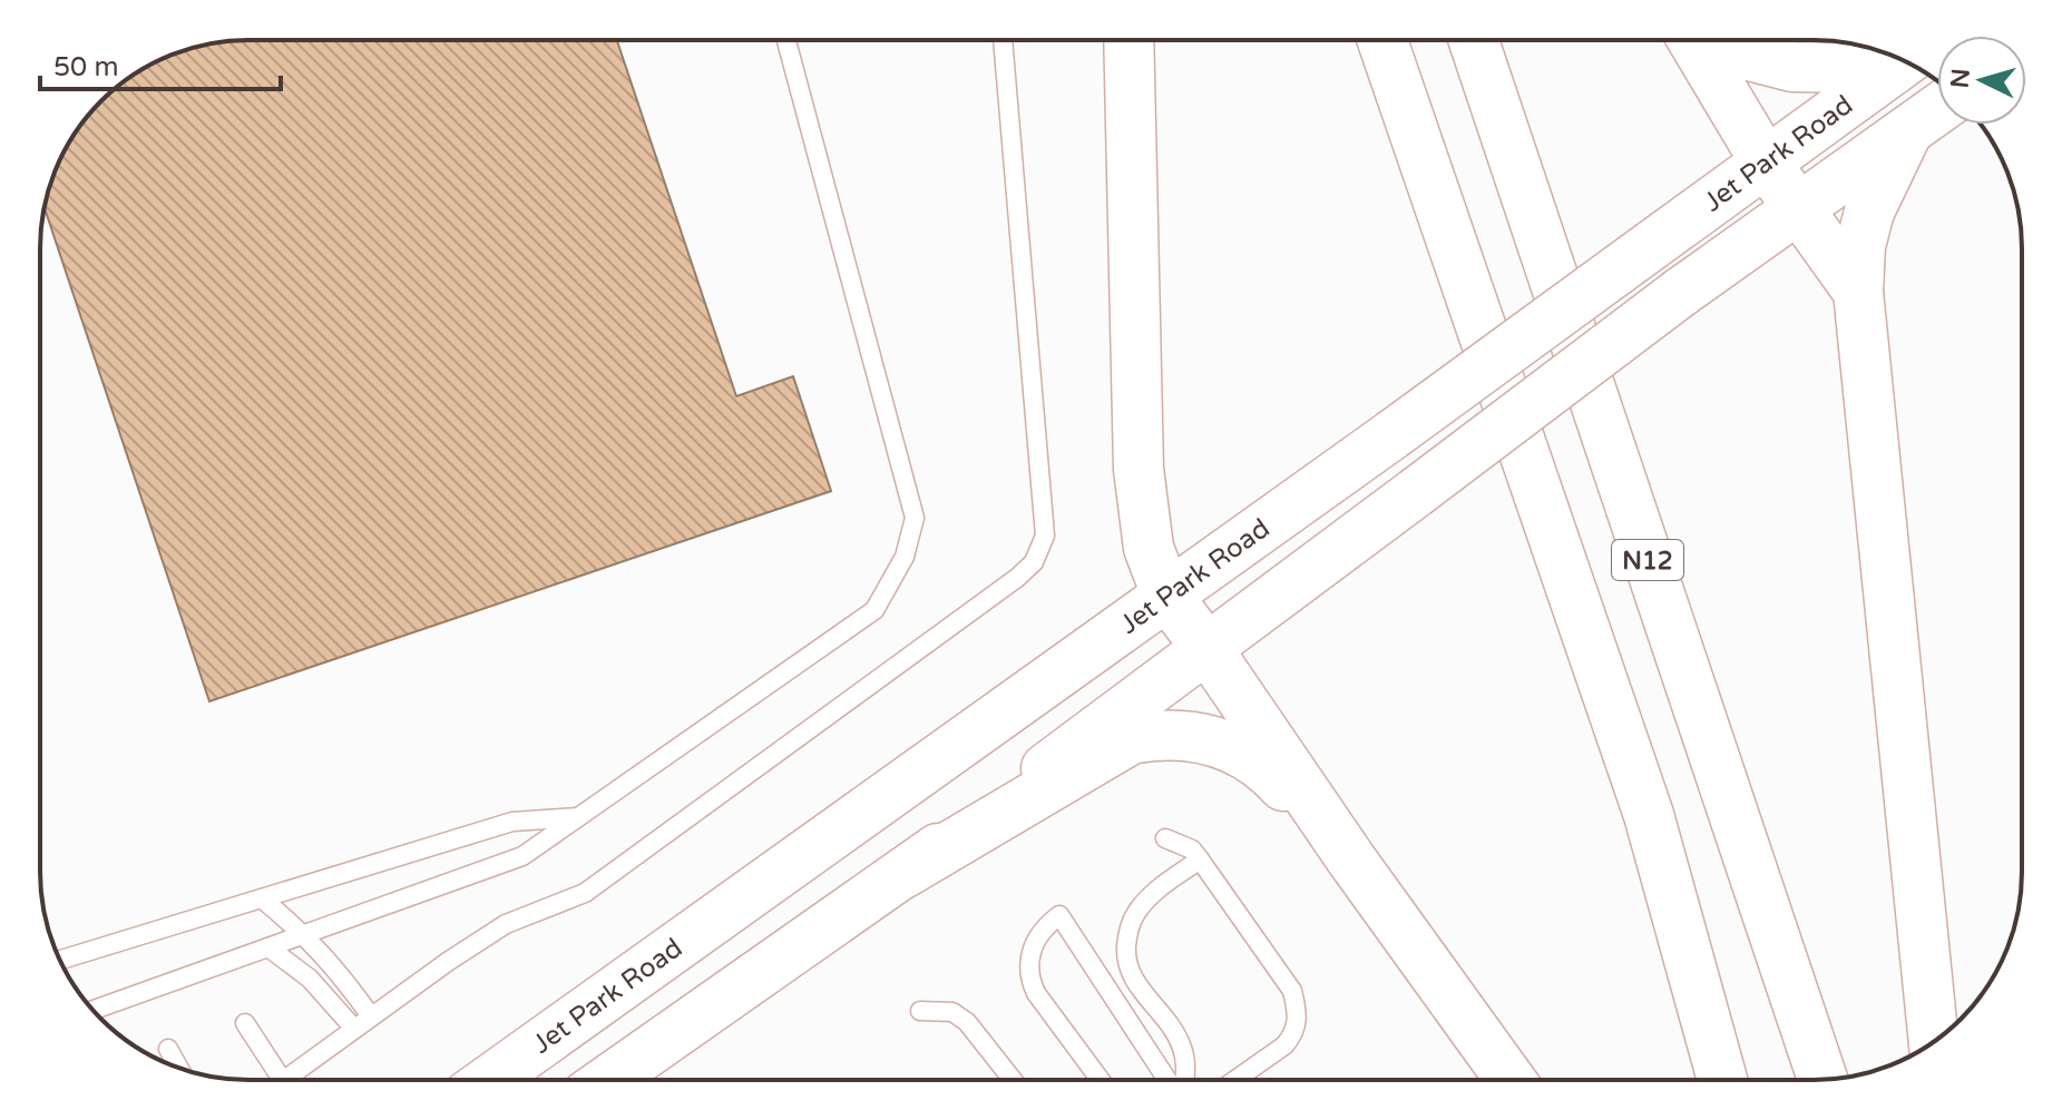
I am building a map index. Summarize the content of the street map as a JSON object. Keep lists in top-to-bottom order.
{
  "streets": {
    "main road": ["Jet Park Road", "N12"]
  },
  "scale_bar": "50 m",
  "north": "left"
}
